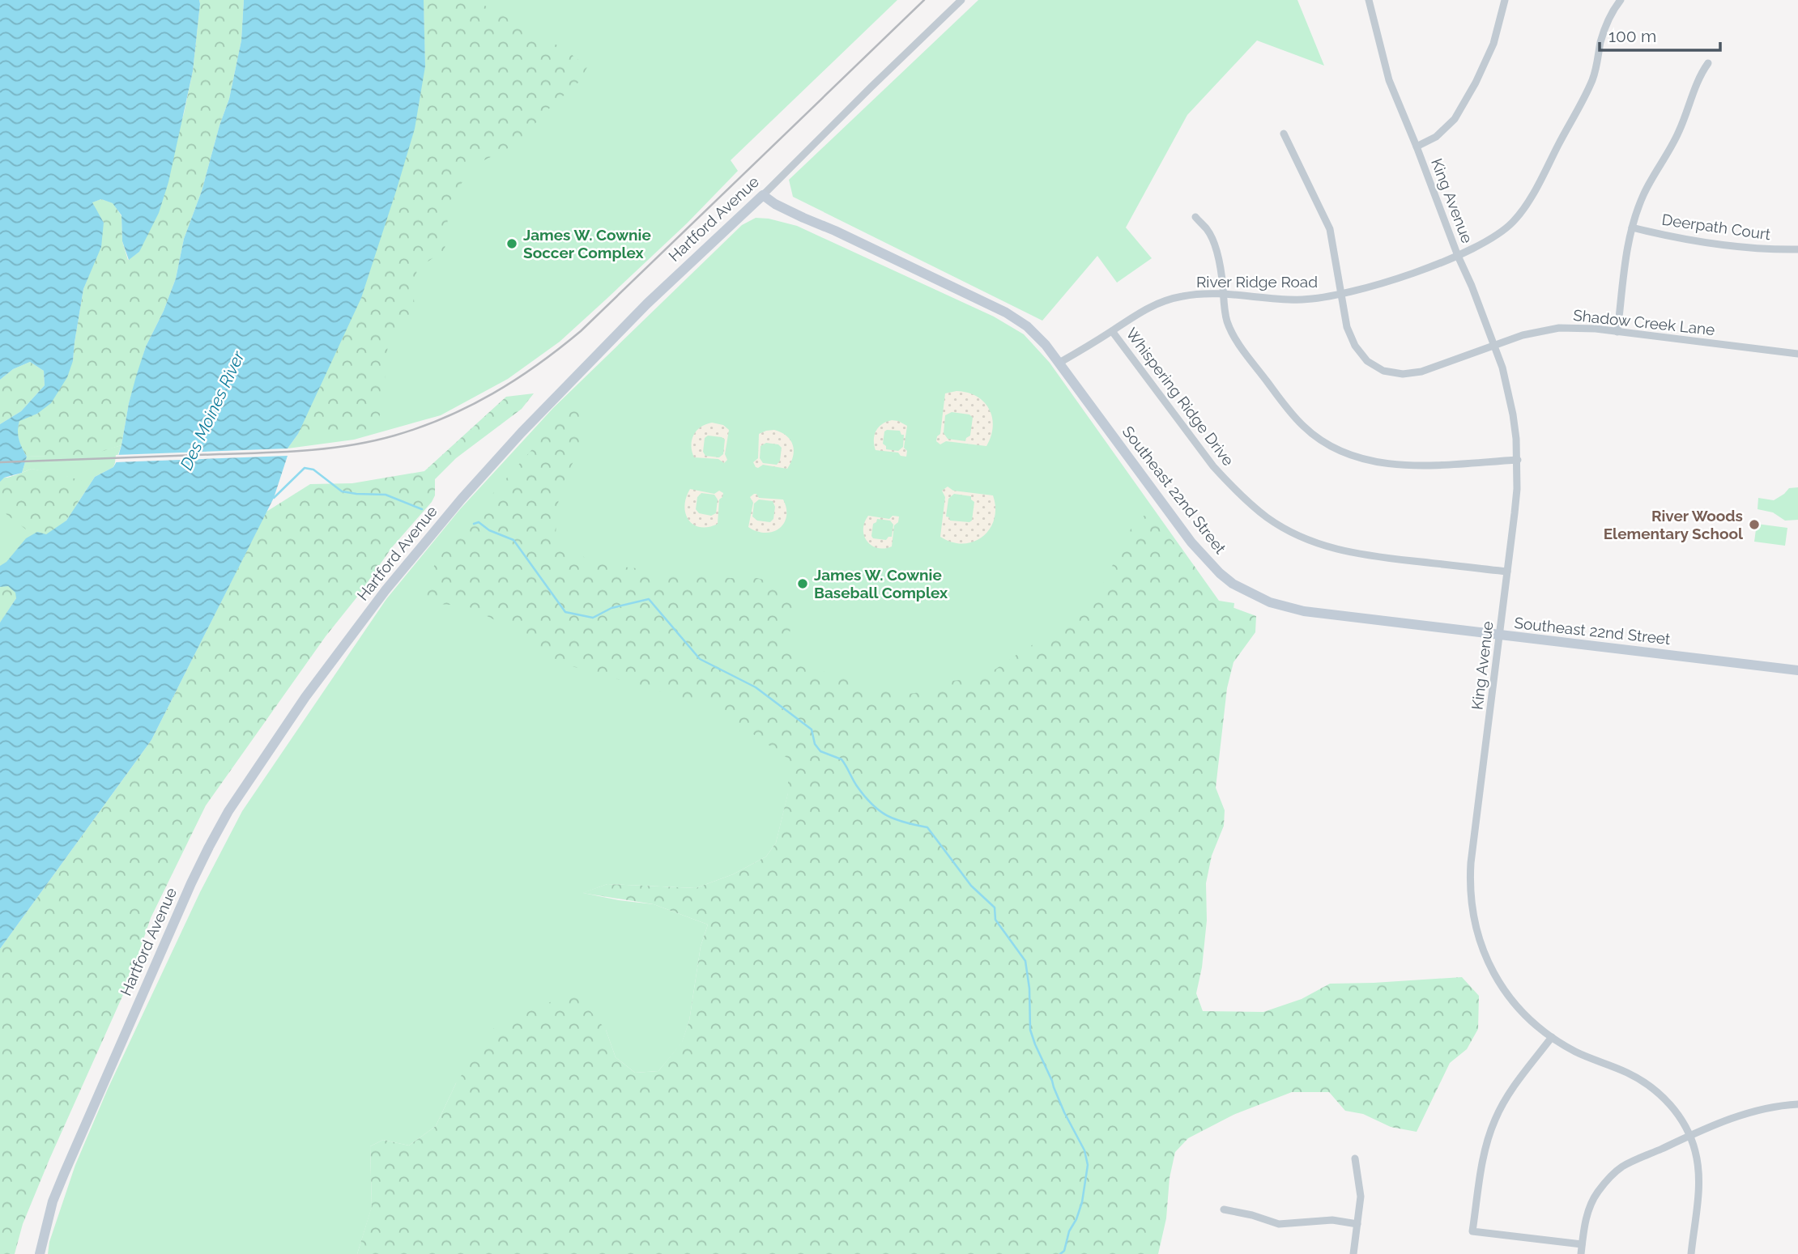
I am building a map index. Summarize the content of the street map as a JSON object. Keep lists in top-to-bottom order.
{
  "streets": {
    "street": [
      "King Avenue",
      "Hartford Avenue",
      "Deerpath Court",
      "River Ridge Road",
      "Shadow Creek Lane",
      "Whispering Ridge Drive",
      "Southeast 22nd Street"
    ]
  },
  "crossings": [
    ["King Avenue", "River Ridge Road"],
    ["King Avenue", "Shadow Creek Lane"],
    ["King Avenue", "Whispering Ridge Drive"],
    ["King Avenue", "Southeast 22nd Street"],
    ["Hartford Avenue", "Southeast 22nd Street"],
    ["River Ridge Road", "Shadow Creek Lane"],
    ["River Ridge Road", "Whispering Ridge Drive"],
    ["River Ridge Road", "Southeast 22nd Street"]
  ],
  "water": ["Des Moines River"],
  "places": ["James W. Cownie Soccer Complex", "River Woods Elementary School", "James W. Cownie Baseball Complex"],
  "scale_bar": "100 m"
}
